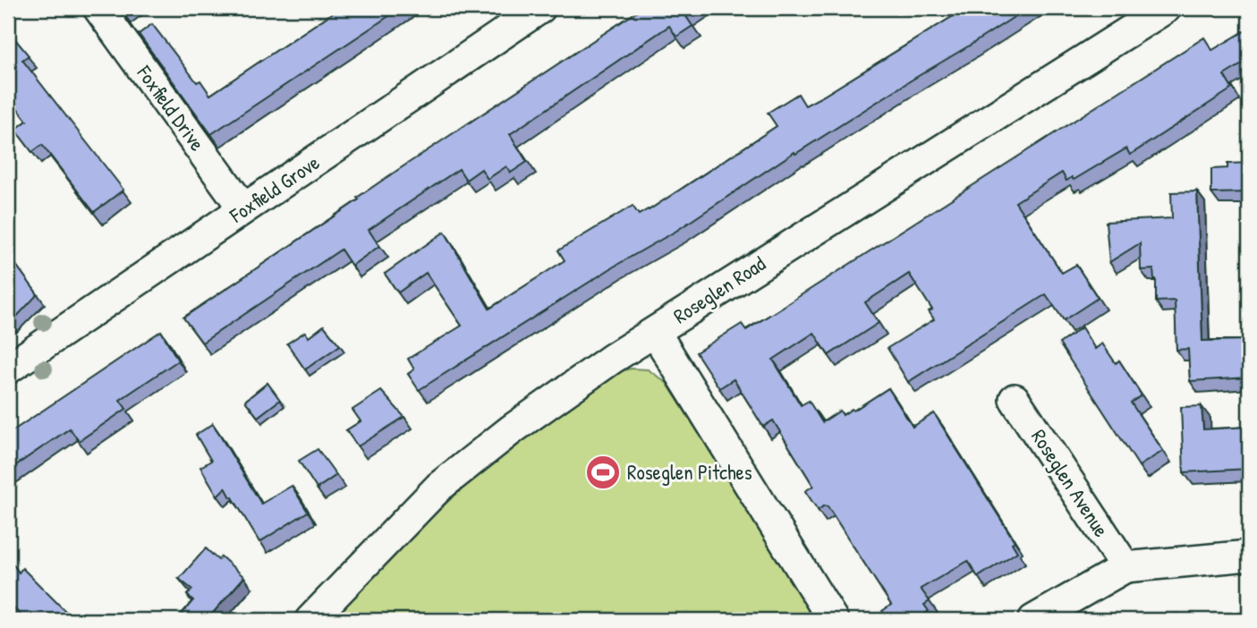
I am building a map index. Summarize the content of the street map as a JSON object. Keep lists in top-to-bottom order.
{
  "streets": {
    "street": [
      "Foxfield Drive",
      "Foxfield Grove",
      "Roseglen Road",
      "Roseglen Avenue"
    ]
  },
  "crossings": [
    ["Foxfield Drive", "Foxfield Grove"]
  ],
  "places": {
    "sports": ["Roseglen Pitches"]
  }
}
